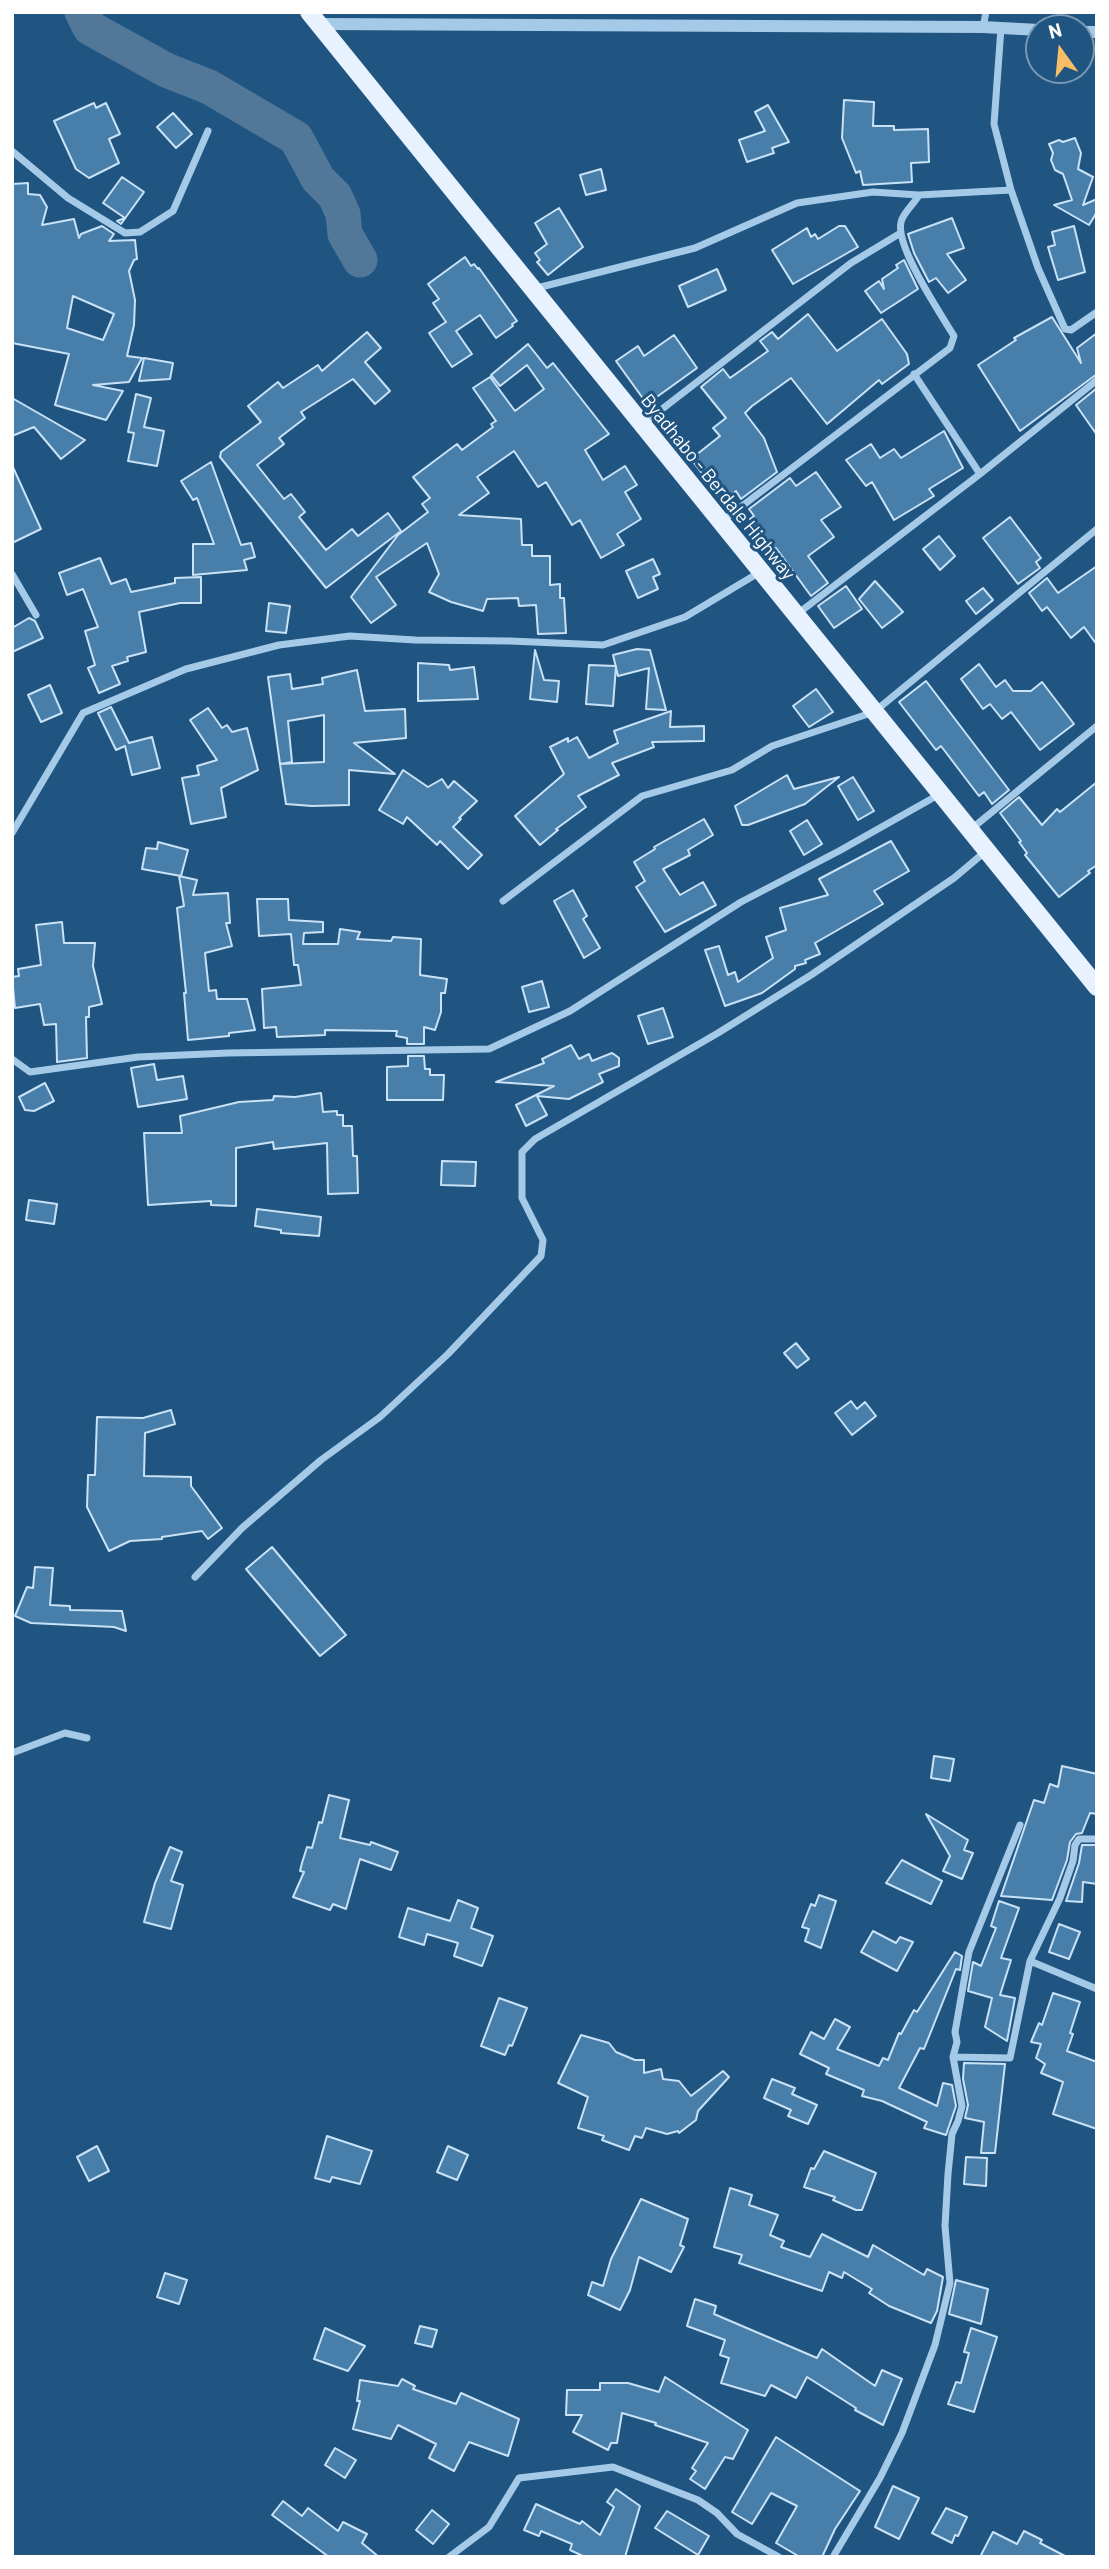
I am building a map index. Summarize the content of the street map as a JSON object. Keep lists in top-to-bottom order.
{
  "streets": {
    "main road": ["Byadhabo - Berdale Highway"]
  },
  "north": "top"
}
